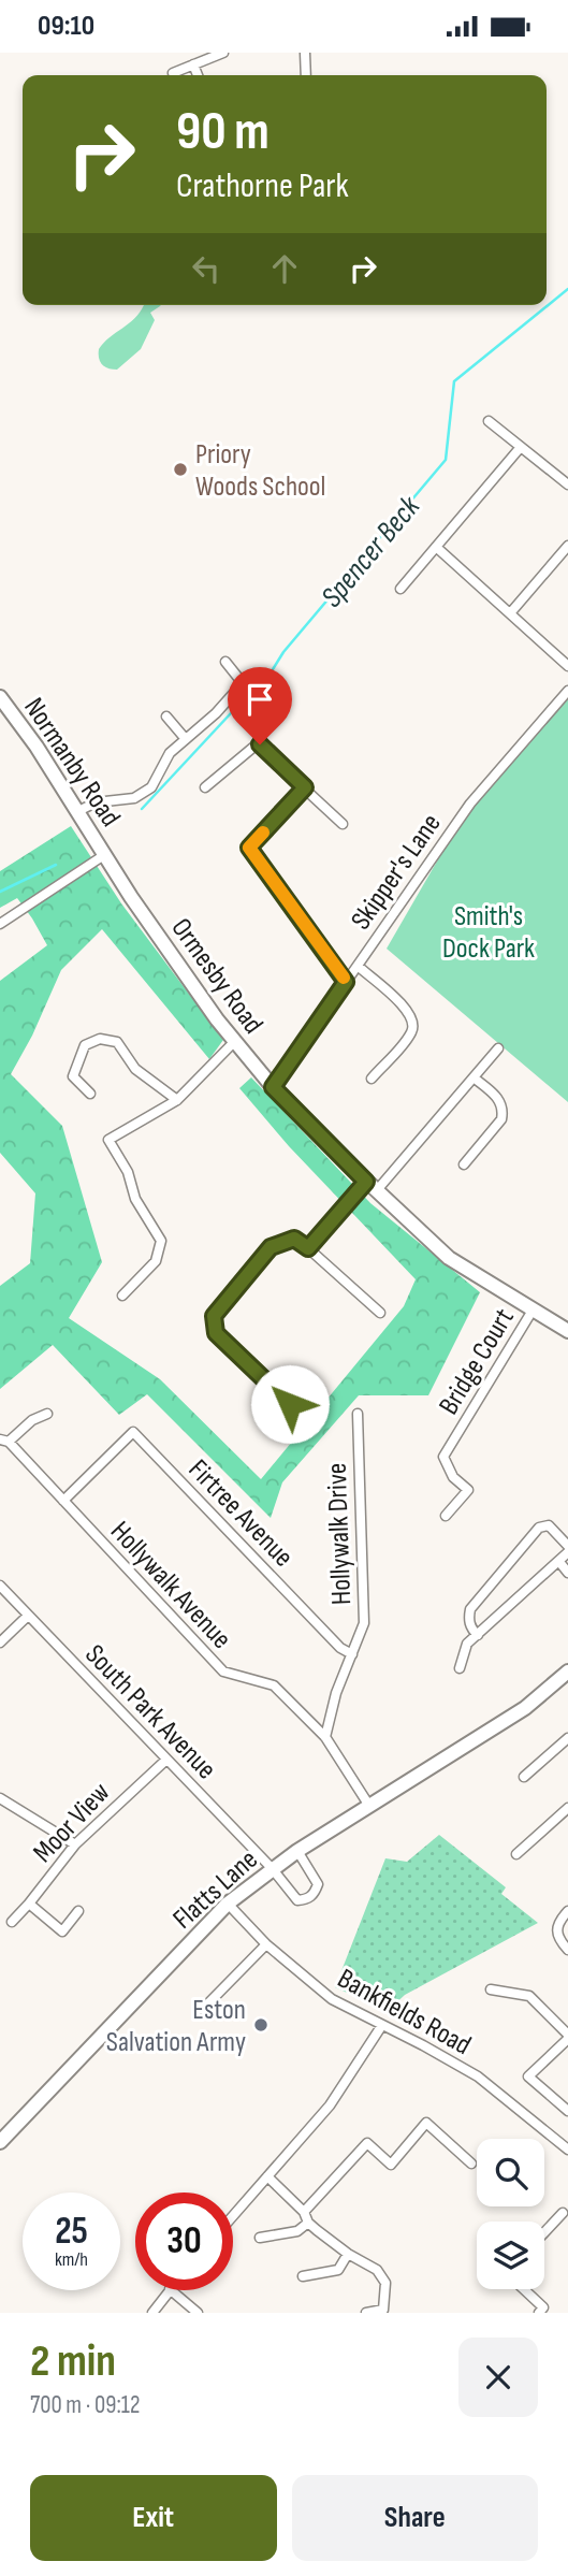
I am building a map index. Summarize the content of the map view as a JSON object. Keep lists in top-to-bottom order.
{
  "streets": {
    "main road": ["Normanby Road", "Ormesby Road", "Flatts Lane"],
    "street": [
      "Skipper's Lane",
      "Bridge Court",
      "Firtree Avenue",
      "Hollywalk Drive",
      "Hollywalk Avenue",
      "South Park Avenue",
      "Moor View",
      "Bankfields Road"
    ]
  },
  "crossings": [
    ["Normanby Road", "Ormesby Road"],
    ["Skipper's Lane", "Ormesby Road"],
    ["Ormesby Road", "Bridge Court"],
    ["Firtree Avenue", "Hollywalk Drive"],
    ["Firtree Avenue", "Hollywalk Avenue"],
    ["Hollywalk Drive", "Hollywalk Avenue"],
    ["Hollywalk Avenue", "Flatts Lane"],
    ["South Park Avenue", "Moor View"],
    ["South Park Avenue", "Flatts Lane"],
    ["Flatts Lane", "Bankfields Road"]
  ],
  "water": ["Spencer Beck"],
  "parks": ["Smith's Dock Park"],
  "places": ["Priory Woods School", "Eston Salvation Army"],
  "page": {
    "status": "09:10",
    "turn": ["90 m", "Crathorne Park"],
    "speed": "25 km/h",
    "limit": "30",
    "heading": ["2 min", "700 m · 09:12"],
    "buttons": ["Exit", "Share"]
  }
}
